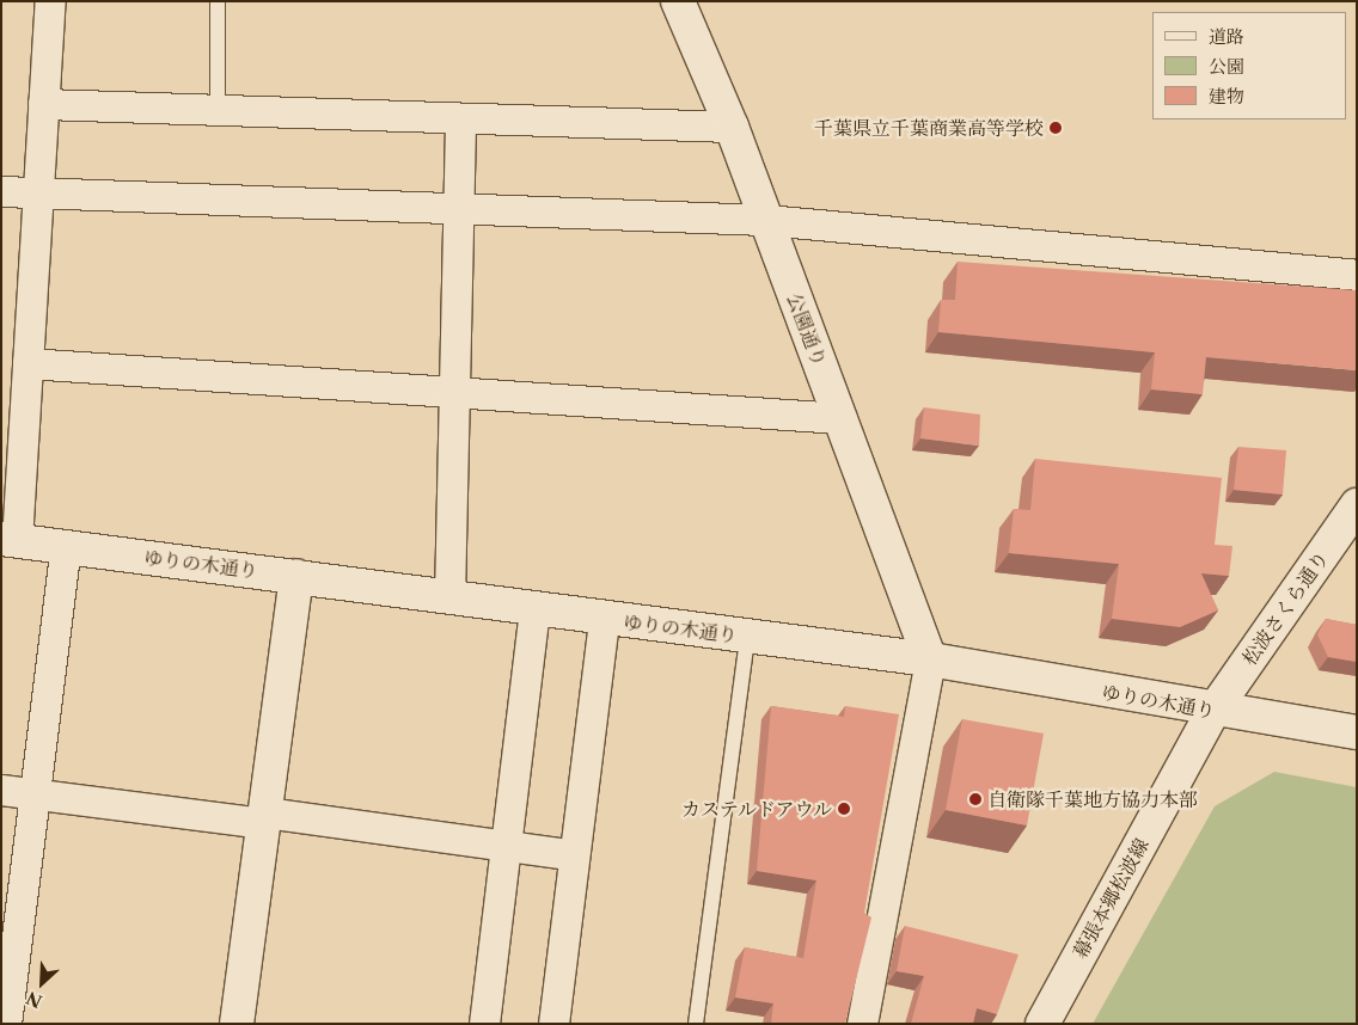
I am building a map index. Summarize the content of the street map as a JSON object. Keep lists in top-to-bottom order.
{
  "streets": {
    "street": [
      "公園通り",
      "ゆりの木通り",
      "松波さくら通り",
      "幕張本郷松波線"
    ]
  },
  "crossings": [
    ["公園通り", "ゆりの木通り"],
    ["ゆりの木通り", "松波さくら通り"],
    ["ゆりの木通り", "幕張本郷松波線"],
    ["松波さくら通り", "幕張本郷松波線"]
  ],
  "places": ["千葉県立千葉商業高等学校", "自衛隊千葉地方協力本部", "カステルドアウル"],
  "legend": ["道路", "公園", "建物"],
  "north": "bottom left"
}
